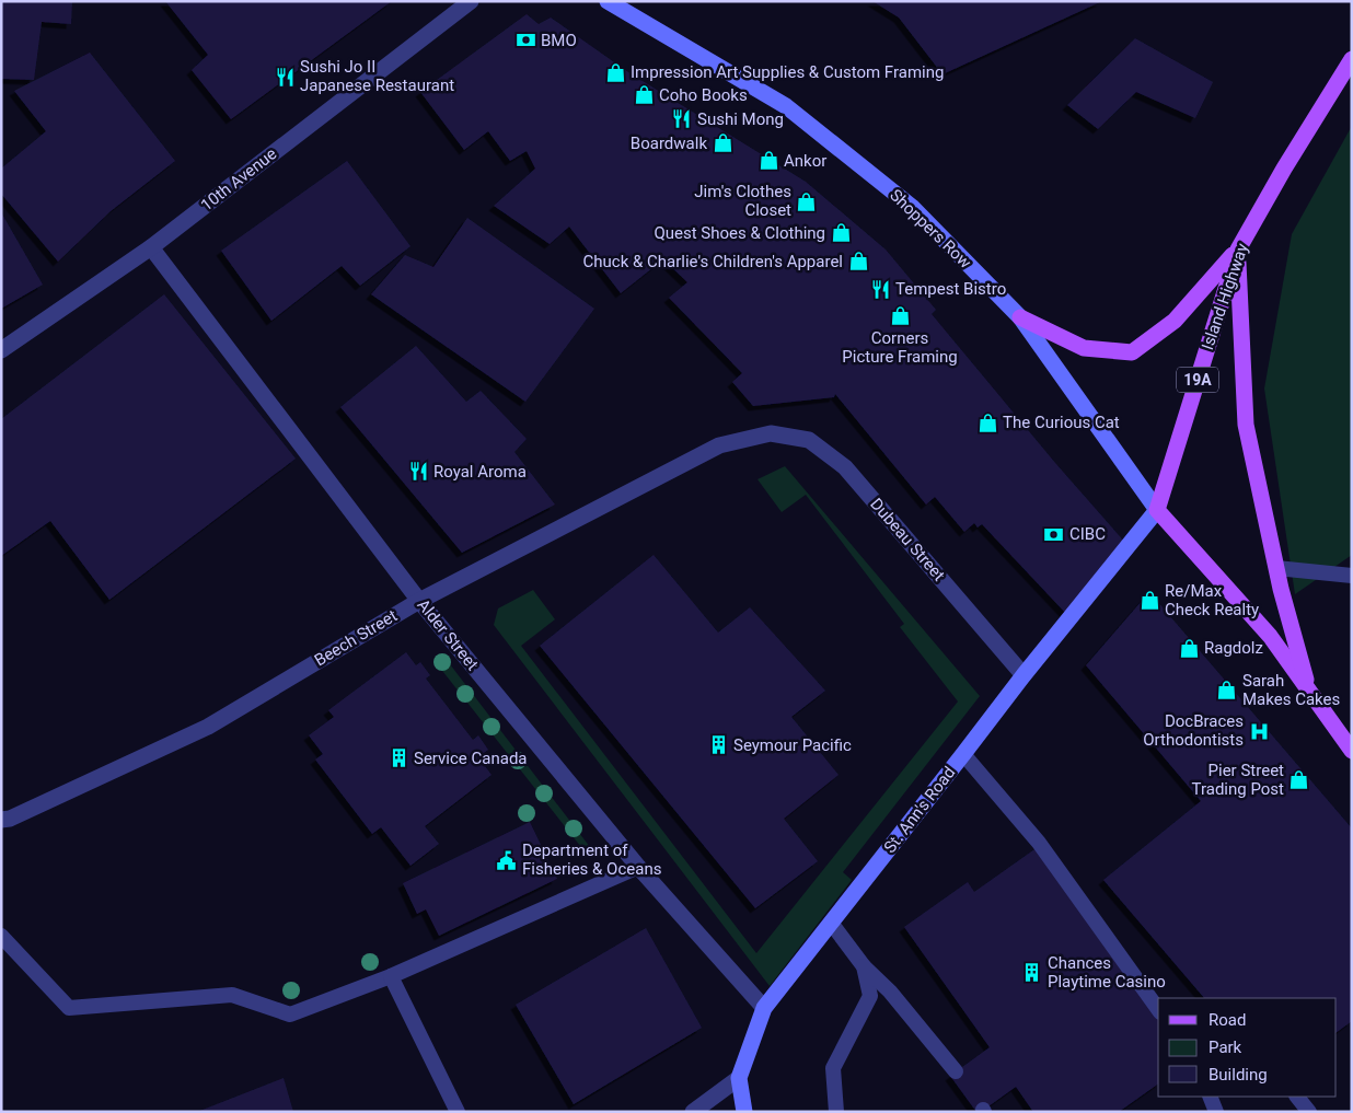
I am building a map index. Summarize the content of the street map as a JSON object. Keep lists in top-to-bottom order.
{
  "streets": {
    "main road": ["Island Highway", "19A"],
    "street": [
      "10th Avenue",
      "Shoppers Row",
      "Dubeau Street",
      "Alder Street",
      "Beech Street",
      "St. Ann's Road"
    ]
  },
  "crossings": [
    ["10th Avenue", "Alder Street"],
    ["Shoppers Row", "Island Highway"],
    ["Shoppers Row", "St. Ann's Road"],
    ["Island Highway", "St. Ann's Road"],
    ["Dubeau Street", "Beech Street"],
    ["Dubeau Street", "St. Ann's Road"],
    ["Alder Street", "Beech Street"],
    ["Alder Street", "St. Ann's Road"]
  ],
  "places": {
    "bank": ["BMO", "CIBC"],
    "shop": [
      "Impression Art Supplies & Custom Framing",
      "Coho Books",
      "Boardwalk",
      "Ankor",
      "Jim's Clothes Closet",
      "Quest Shoes & Clothing",
      "Chuck & Charlie's Children's Apparel",
      "Corners Picture Framing",
      "The Curious Cat",
      "Re/Max Check Realty",
      "Ragdolz",
      "Sarah Makes Cakes",
      "Pier Street Trading Post"
    ],
    "restaurant": [
      "Sushi Jo II Japanese Restaurant",
      "Sushi Mong",
      "Tempest Bistro",
      "Royal Aroma"
    ],
    "hospital": ["DocBraces Orthodontists"],
    "building": ["Seymour Pacific", "Service Canada", "Chances Playtime Casino"],
    "public building": ["Department of Fisheries & Oceans"]
  },
  "legend": ["Road", "Park", "Building"]
}
